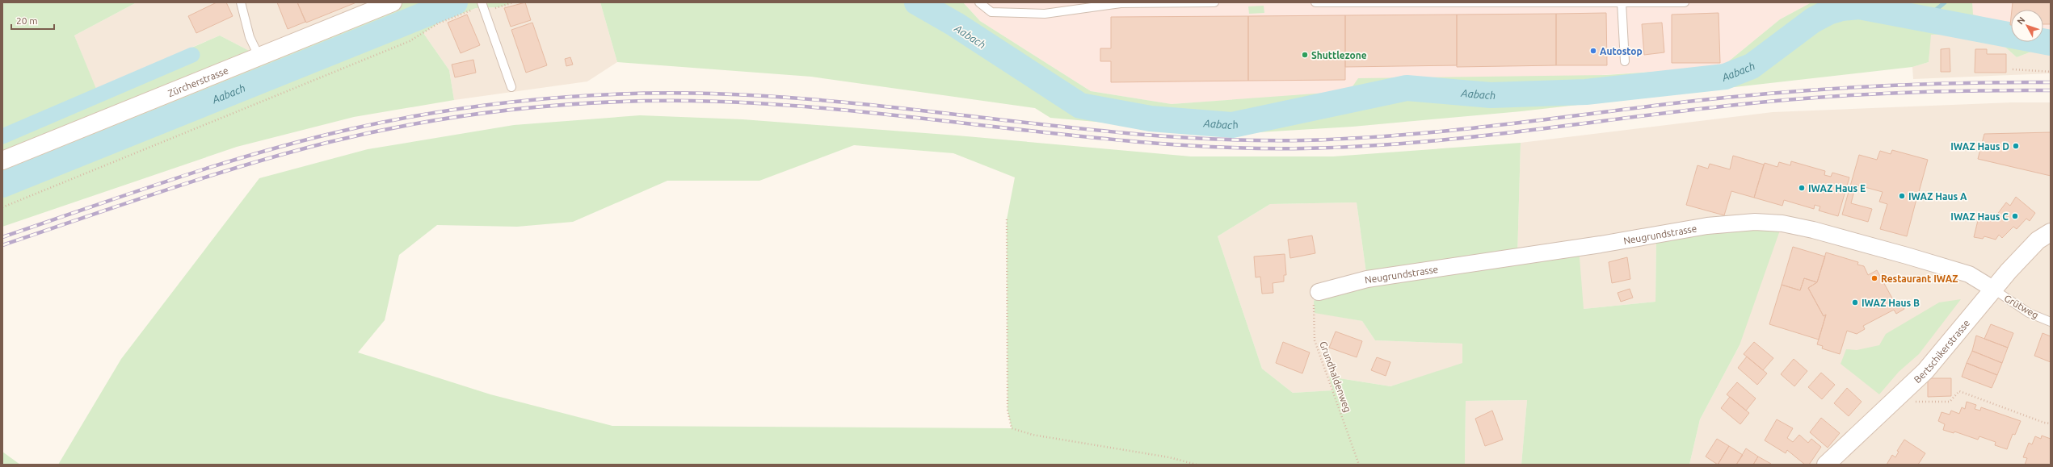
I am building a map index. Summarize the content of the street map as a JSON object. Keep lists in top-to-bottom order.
{
  "streets": {
    "main road": ["Zürcherstrasse", "Bertschikerstrasse"],
    "street": ["Neugrundstrasse"],
    "lane": ["Grütweg"],
    "path": ["Grundhaldenweg"]
  },
  "crossings": [
    ["Neugrundstrasse", "Grütweg"],
    ["Neugrundstrasse", "Bertschikerstrasse"],
    ["Neugrundstrasse", "Grundhaldenweg"],
    ["Grütweg", "Bertschikerstrasse"]
  ],
  "water": ["Aabach"],
  "places": [
    "Autostop",
    "Shuttlezone",
    "IWAZ Haus D",
    "IWAZ Haus E",
    "IWAZ Haus A",
    "IWAZ Haus C",
    "Restaurant IWAZ",
    "IWAZ Haus B"
  ],
  "scale_bar": "20 m",
  "north": "top left"
}
